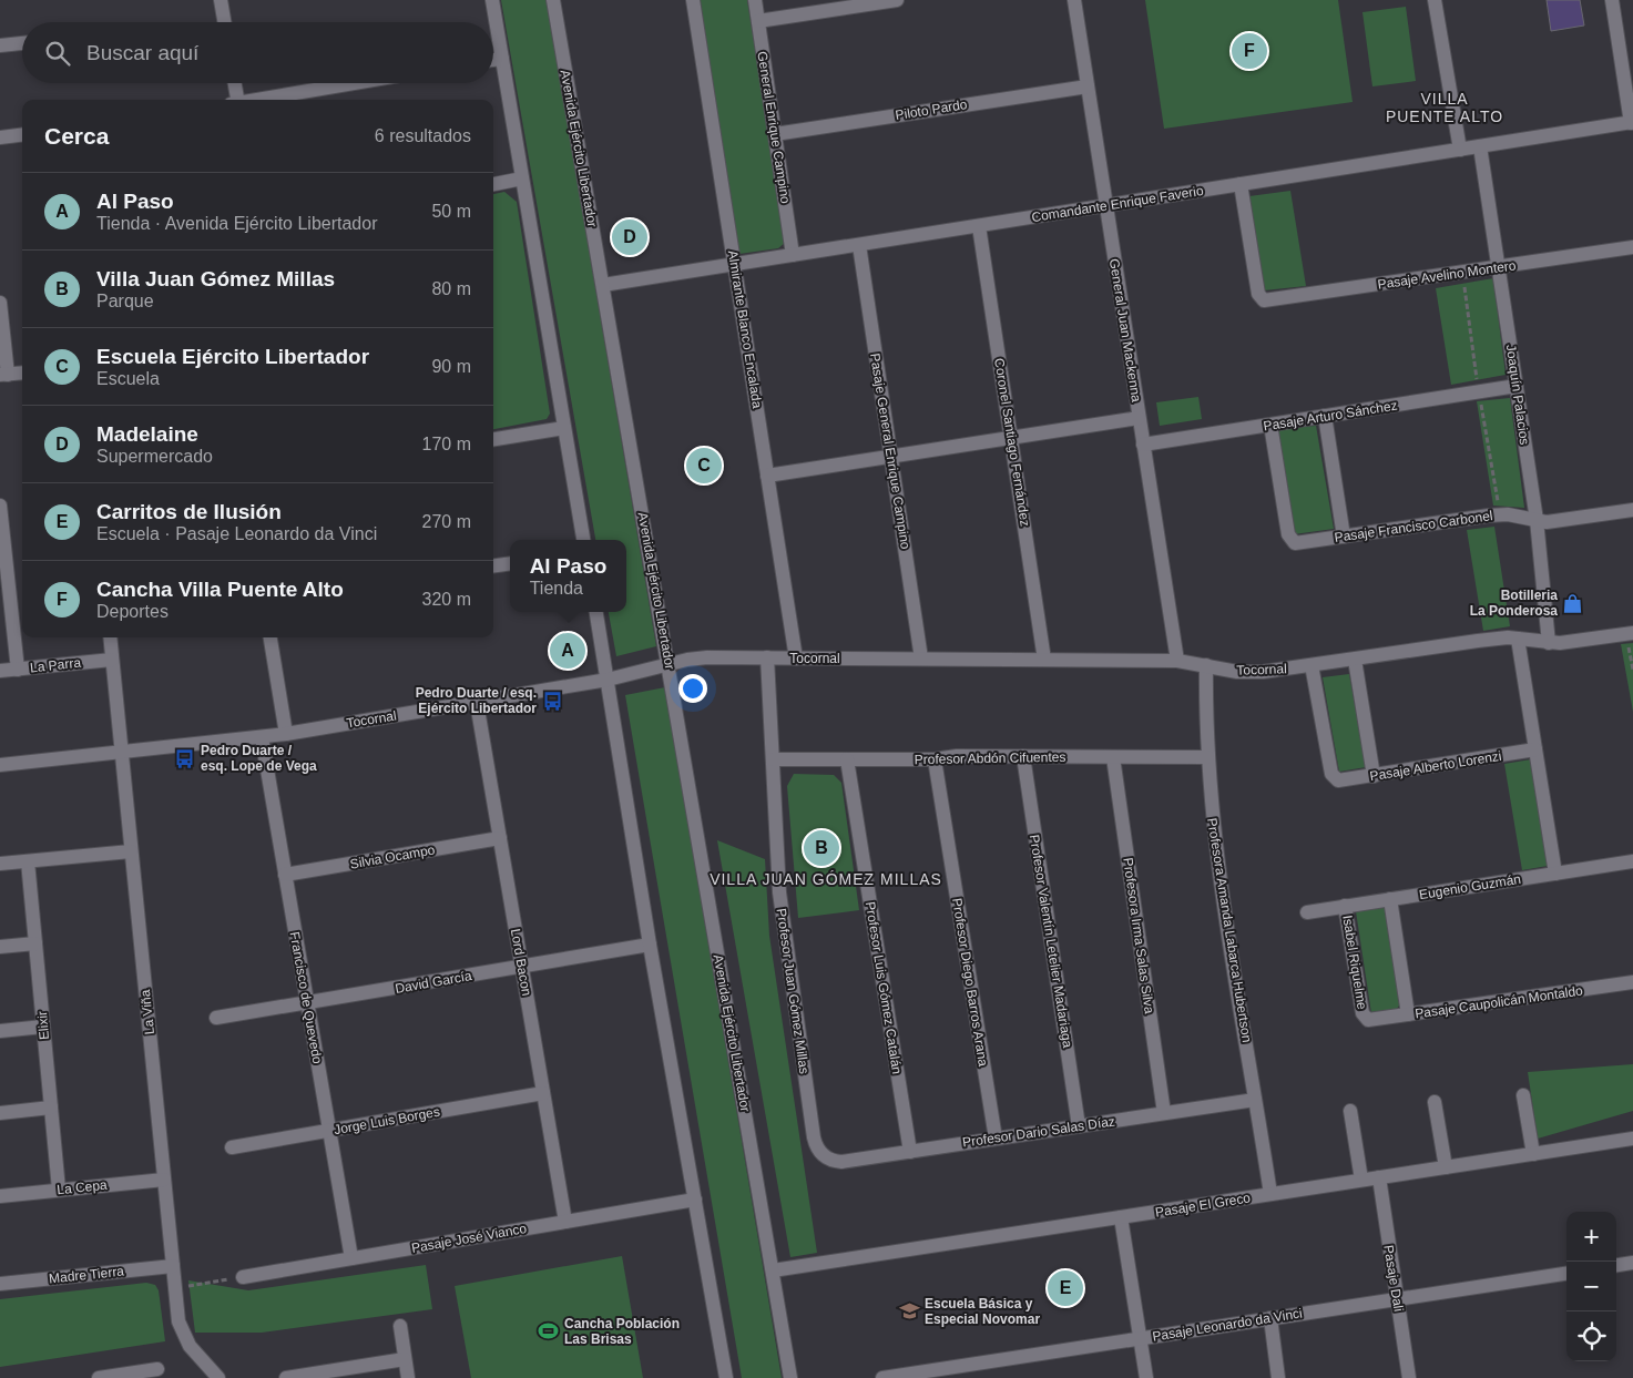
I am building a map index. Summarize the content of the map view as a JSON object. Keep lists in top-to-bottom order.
{
  "streets": {
    "street": [
      "Piloto Pardo",
      "General Enrique Campino",
      "Avenida Ejército Libertador",
      "Comandante Enrique Faverio",
      "Pasaje Avelino Montero",
      "Almirante Blanco Encalada",
      "General Juan Mackenna",
      "Joaquín Palacios",
      "Pasaje Arturo Sánchez",
      "Coronel Santiago Fernández",
      "Pasaje General Enrique Campino",
      "Pasaje Francisco Carbonel",
      "Tocornal",
      "La Parra",
      "Profesor Abdón Cifuentes",
      "Pasaje Alberto Lorenzi",
      "Silvia Ocampo",
      "Eugenio Guzmán",
      "Profesora Amanda Labarca Hubertson",
      "Profesora Irma Salas Silva",
      "Profesor Valentín Letelier Madariaga",
      "Lord Bacon",
      "Isabel Riquelme",
      "David García",
      "Profesor Diego Barros Arana",
      "Profesor Luis Gómez Catalán",
      "Profesor Juan Gómez Millas",
      "Francisco de Quevedo",
      "Pasaje Caupolicán Montaldo",
      "La Viña",
      "Elixir",
      "Jorge Luis Borges",
      "Profesor Dario Salas Díaz",
      "La Cepa",
      "Pasaje El Greco",
      "Pasaje José Vianco",
      "Madre Tierra",
      "Pasaje Dali",
      "Pasaje Leonardo da Vinci"
    ]
  },
  "crossings": [
    ["Piloto Pardo", "General Enrique Campino"],
    ["Piloto Pardo", "General Juan Mackenna"],
    ["General Enrique Campino", "Comandante Enrique Faverio"],
    ["Avenida Ejército Libertador", "Comandante Enrique Faverio"],
    ["Avenida Ejército Libertador", "Tocornal"],
    ["Avenida Ejército Libertador", "Pasaje El Greco"],
    ["Comandante Enrique Faverio", "Pasaje Avelino Montero"],
    ["Comandante Enrique Faverio", "Almirante Blanco Encalada"],
    ["Comandante Enrique Faverio", "General Juan Mackenna"],
    ["Comandante Enrique Faverio", "Joaquín Palacios"],
    ["Comandante Enrique Faverio", "Coronel Santiago Fernández"],
    ["Comandante Enrique Faverio", "Pasaje General Enrique Campino"],
    ["Pasaje Avelino Montero", "Joaquín Palacios"],
    ["Almirante Blanco Encalada", "Tocornal"],
    ["General Juan Mackenna", "Pasaje Arturo Sánchez"],
    ["General Juan Mackenna", "Tocornal"],
    ["Joaquín Palacios", "Pasaje Arturo Sánchez"],
    ["Joaquín Palacios", "Pasaje Francisco Carbonel"],
    ["Joaquín Palacios", "Tocornal"],
    ["Pasaje Arturo Sánchez", "Pasaje Francisco Carbonel"],
    ["Coronel Santiago Fernández", "Tocornal"],
    ["Pasaje General Enrique Campino", "Tocornal"],
    ["Tocornal", "Pasaje Alberto Lorenzi"],
    ["Tocornal", "Profesora Amanda Labarca Hubertson"],
    ["Tocornal", "Lord Bacon"],
    ["Tocornal", "Profesor Juan Gómez Millas"],
    ["Tocornal", "Francisco de Quevedo"],
    ["Tocornal", "La Viña"],
    ["La Parra", "La Viña"],
    ["Profesor Abdón Cifuentes", "Profesora Amanda Labarca Hubertson"],
    ["Profesor Abdón Cifuentes", "Profesora Irma Salas Silva"],
    ["Profesor Abdón Cifuentes", "Profesor Valentín Letelier Madariaga"],
    ["Profesor Abdón Cifuentes", "Profesor Diego Barros Arana"],
    ["Profesor Abdón Cifuentes", "Profesor Luis Gómez Catalán"],
    ["Profesor Abdón Cifuentes", "Profesor Juan Gómez Millas"],
    ["Silvia Ocampo", "Lord Bacon"],
    ["Silvia Ocampo", "Francisco de Quevedo"],
    ["Eugenio Guzmán", "Isabel Riquelme"],
    ["Profesora Amanda Labarca Hubertson", "Profesor Dario Salas Díaz"],
    ["Profesora Amanda Labarca Hubertson", "Pasaje El Greco"],
    ["Profesora Irma Salas Silva", "Profesor Dario Salas Díaz"],
    ["Profesor Valentín Letelier Madariaga", "Profesor Dario Salas Díaz"],
    ["Lord Bacon", "David García"],
    ["Lord Bacon", "Jorge Luis Borges"],
    ["Lord Bacon", "Pasaje José Vianco"],
    ["Isabel Riquelme", "Pasaje Caupolicán Montaldo"],
    ["David García", "Francisco de Quevedo"],
    ["Profesor Diego Barros Arana", "Profesor Dario Salas Díaz"],
    ["Profesor Luis Gómez Catalán", "Profesor Dario Salas Díaz"],
    ["Profesor Juan Gómez Millas", "Profesor Dario Salas Díaz"],
    ["Francisco de Quevedo", "Jorge Luis Borges"],
    ["Francisco de Quevedo", "Pasaje José Vianco"],
    ["La Viña", "La Cepa"],
    ["La Viña", "Madre Tierra"],
    ["Elixir", "La Cepa"],
    ["Pasaje El Greco", "Pasaje Dali"],
    ["Pasaje Dali", "Pasaje Leonardo da Vinci"]
  ],
  "districts": ["VILLA PUENTE ALTO", "VILLA JUAN GÓMEZ MILLAS"],
  "places": {
    "shop": ["Botilleria La Ponderosa"],
    "bus stop": ["Pedro Duarte / esq. Ejército Libertador", "Pedro Duarte / esq. Lope de Vega"],
    "school or university": ["Escuela Básica y Especial Novomar"],
    "sports": ["Cancha Población Las Brisas"]
  },
  "page": {
    "search": "Buscar aquí",
    "pins": [
      "F",
      "D",
      "C",
      "A",
      "B",
      "E"
    ],
    "heading": ["Cerca", "6 resultados"],
    "list": [
      {
        "mark": "A",
        "name": "Al Paso",
        "note": "Tienda · Avenida Ejército Libertador",
        "value": "50 m"
      },
      {
        "mark": "B",
        "name": "Villa Juan Gómez Millas",
        "note": "Parque",
        "value": "80 m"
      },
      {
        "mark": "C",
        "name": "Escuela Ejército Libertador",
        "note": "Escuela",
        "value": "90 m"
      },
      {
        "mark": "D",
        "name": "Madelaine",
        "note": "Supermercado",
        "value": "170 m"
      },
      {
        "mark": "E",
        "name": "Carritos de Ilusión",
        "note": "Escuela · Pasaje Leonardo da Vinci",
        "value": "270 m"
      },
      {
        "mark": "F",
        "name": "Cancha Villa Puente Alto",
        "note": "Deportes",
        "value": "320 m"
      }
    ],
    "popup": ["Al Paso", "Tienda"],
    "map_buttons": ["+", "−"]
  }
}
